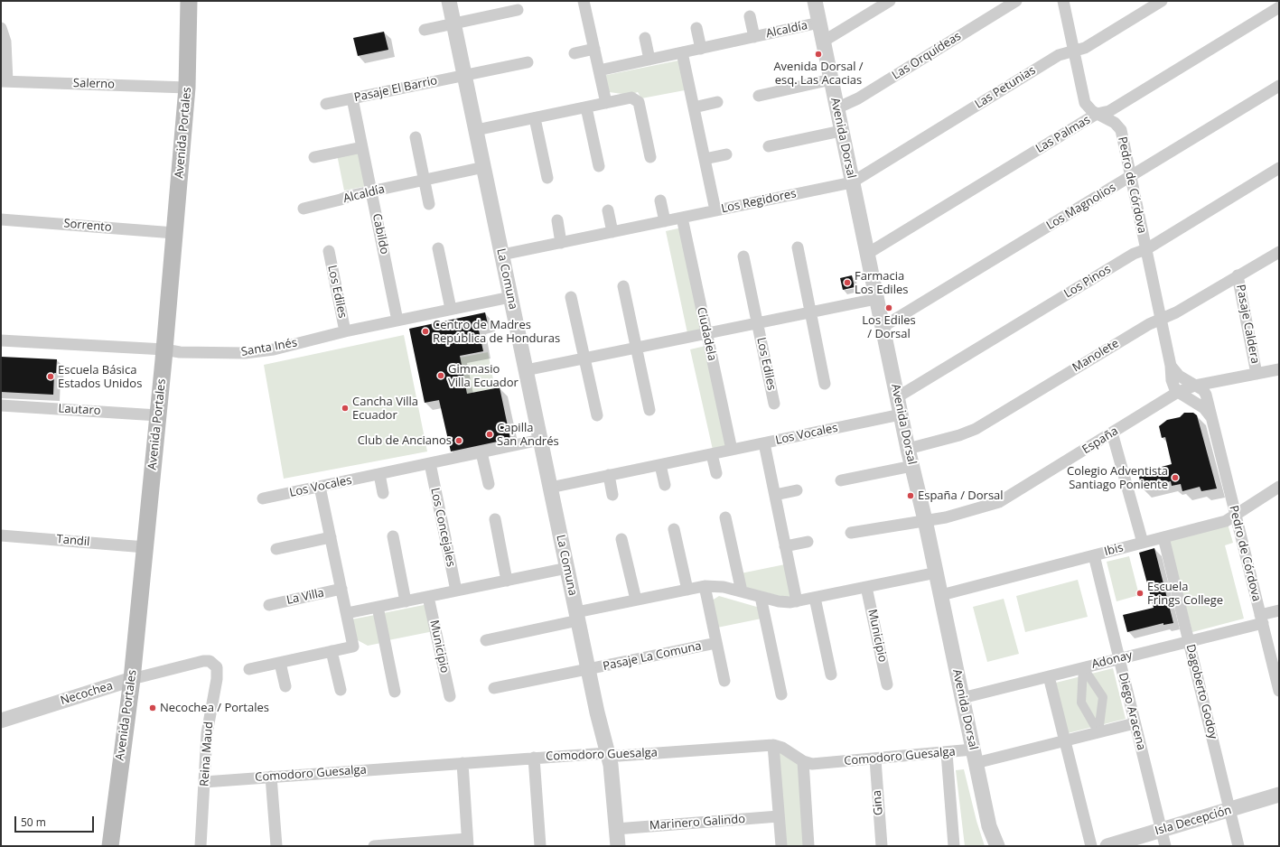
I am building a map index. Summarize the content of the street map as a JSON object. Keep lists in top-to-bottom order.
{
  "streets": {
    "main road": ["Avenida Portales"],
    "street": [
      "Alcaldía",
      "Las Orquídeas",
      "Salerno",
      "Las Petunias",
      "Pasaje El Barrio",
      "Las Palmas",
      "Avenida Dorsal",
      "Pedro de Córdova",
      "Los Regidores",
      "Los Magnolios",
      "Sorrento",
      "Cabildo",
      "La Comuna",
      "Los Pinos",
      "Los Ediles",
      "Pasaje Caldera",
      "Ciudadela",
      "Santa Inés",
      "Manolete",
      "Lautaro",
      "Los Vocales",
      "España",
      "Los Concejales",
      "Tandil",
      "Ibis",
      "La Villa",
      "Municipio",
      "Pasaje La Comuna",
      "Adonay",
      "Dagoberto Godoy",
      "Necochea",
      "Diego Aracena",
      "Reina Maud",
      "Comodoro Guesalga",
      "Gina",
      "Isla Decepción",
      "Marinero Galindo"
    ]
  },
  "crossings": [
    ["Alcaldía", "Avenida Dorsal"],
    ["Alcaldía", "Cabildo"],
    ["Alcaldía", "La Comuna"],
    ["Las Orquídeas", "Avenida Dorsal"],
    ["Salerno", "Avenida Portales"],
    ["Las Petunias", "Avenida Dorsal"],
    ["Las Petunias", "Pedro de Córdova"],
    ["Las Petunias", "Los Regidores"],
    ["Pasaje El Barrio", "Cabildo"],
    ["Pasaje El Barrio", "La Comuna"],
    ["Avenida Portales", "Sorrento"],
    ["Avenida Portales", "Santa Inés"],
    ["Avenida Portales", "Lautaro"],
    ["Avenida Portales", "Tandil"],
    ["Avenida Portales", "Necochea"],
    ["Las Palmas", "Avenida Dorsal"],
    ["Las Palmas", "Pedro de Córdova"],
    ["Avenida Dorsal", "Los Regidores"],
    ["Avenida Dorsal", "Los Magnolios"],
    ["Avenida Dorsal", "Los Pinos"],
    ["Avenida Dorsal", "Los Ediles"],
    ["Avenida Dorsal", "Manolete"],
    ["Avenida Dorsal", "Los Vocales"],
    ["Avenida Dorsal", "España"],
    ["Avenida Dorsal", "Ibis"],
    ["Avenida Dorsal", "Adonay"],
    ["Avenida Dorsal", "Comodoro Guesalga"],
    ["Pedro de Córdova", "Los Magnolios"],
    ["Pedro de Córdova", "Los Pinos"],
    ["Pedro de Córdova", "Manolete"],
    ["Pedro de Córdova", "España"],
    ["Pedro de Córdova", "Ibis"],
    ["Pedro de Córdova", "Adonay"],
    ["Los Regidores", "La Comuna"],
    ["Los Regidores", "Ciudadela"],
    ["Cabildo", "Santa Inés"],
    ["La Comuna", "Los Ediles"],
    ["La Comuna", "Santa Inés"],
    ["La Comuna", "Los Vocales"],
    ["La Comuna", "Pasaje La Comuna"],
    ["La Comuna", "Comodoro Guesalga"],
    ["La Comuna", "Marinero Galindo"],
    ["Los Ediles", "Ciudadela"],
    ["Los Ediles", "Santa Inés"],
    ["Pasaje Caldera", "Manolete"],
    ["Pasaje Caldera", "España"],
    ["Ciudadela", "Los Vocales"],
    ["Los Vocales", "Los Concejales"],
    ["Ibis", "Dagoberto Godoy"],
    ["Ibis", "Diego Aracena"],
    ["Adonay", "Dagoberto Godoy"],
    ["Adonay", "Diego Aracena"],
    ["Dagoberto Godoy", "Isla Decepción"],
    ["Necochea", "Reina Maud"],
    ["Diego Aracena", "Comodoro Guesalga"],
    ["Diego Aracena", "Isla Decepción"],
    ["Reina Maud", "Comodoro Guesalga"],
    ["Comodoro Guesalga", "Gina"]
  ],
  "places": [
    "Avenida Dorsal / esq. Las Acacias",
    "Farmacia Los Ediles",
    "Los Ediles / Dorsal",
    "Centro de Madres República de Honduras",
    "Gimnasio Villa Ecuador",
    "Escuela Básica Estados Unidos",
    "Cancha Villa Ecuador",
    "Capilla San Andrés",
    "Club de Ancianos",
    "Colegio Adventista Santiago Poniente",
    "España / Dorsal",
    "Escuela Frings College",
    "Necochea / Portales"
  ],
  "scale_bar": "50 m"
}
